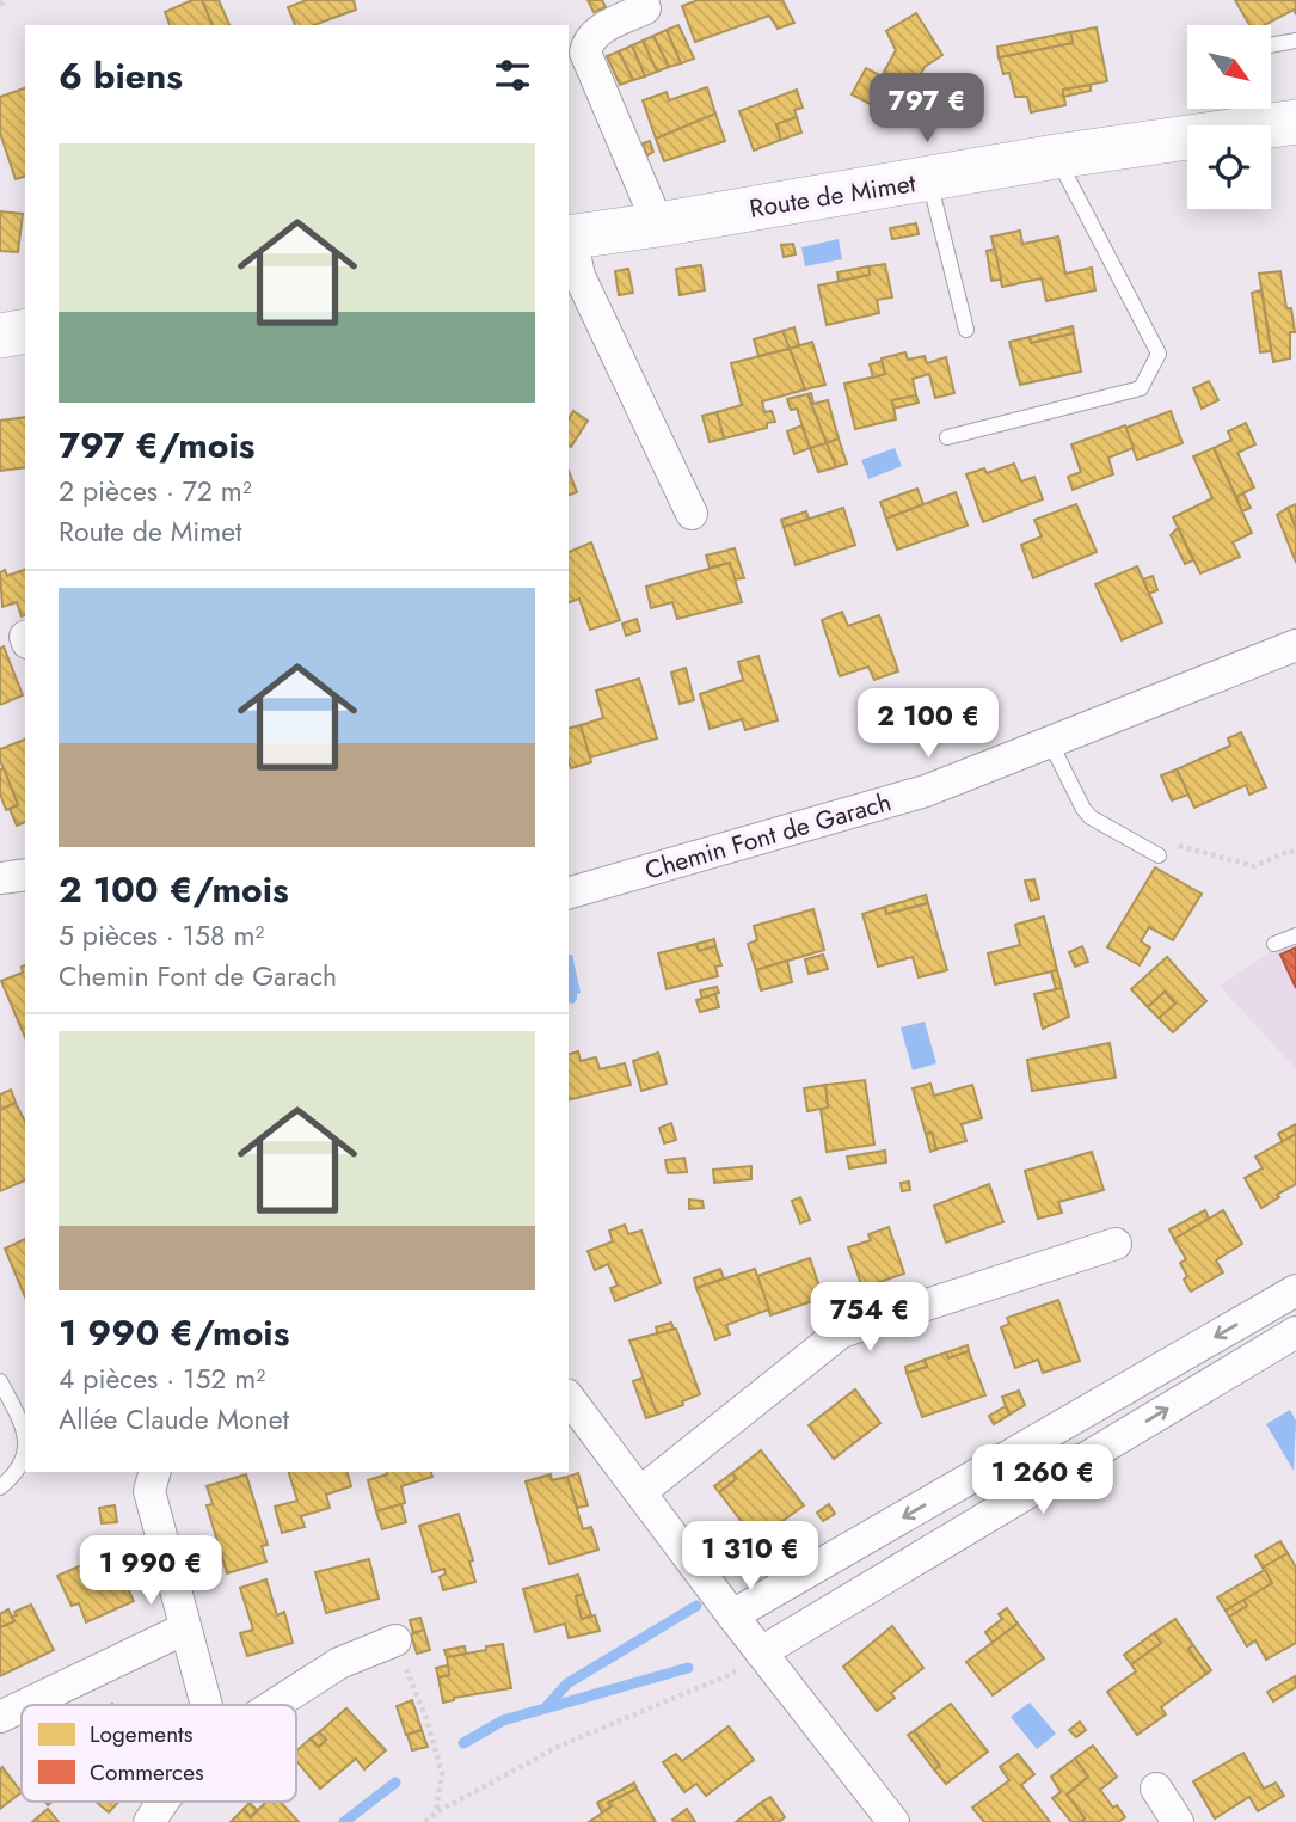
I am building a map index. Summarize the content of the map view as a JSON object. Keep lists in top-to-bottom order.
{
  "streets": {
    "street": ["Route de Mimet", "Chemin Font de Garach"]
  },
  "legend": ["Logements", "Commerces"],
  "north": "bottom right",
  "page": {
    "heading": "6 biens",
    "price": [
      "797 €",
      "2 100 €",
      "754 €",
      "1 260 €",
      "1 310 €",
      "1 990 €"
    ],
    "list": [
      {
        "name": "797 €/mois",
        "note": "2 pièces · 72 m² · Route de Mimet"
      },
      {
        "name": "2 100 €/mois",
        "note": "5 pièces · 158 m² · Chemin Font de Garach"
      },
      {
        "name": "1 990 €/mois",
        "note": "4 pièces · 152 m² · Allée Claude Monet"
      }
    ]
  }
}
